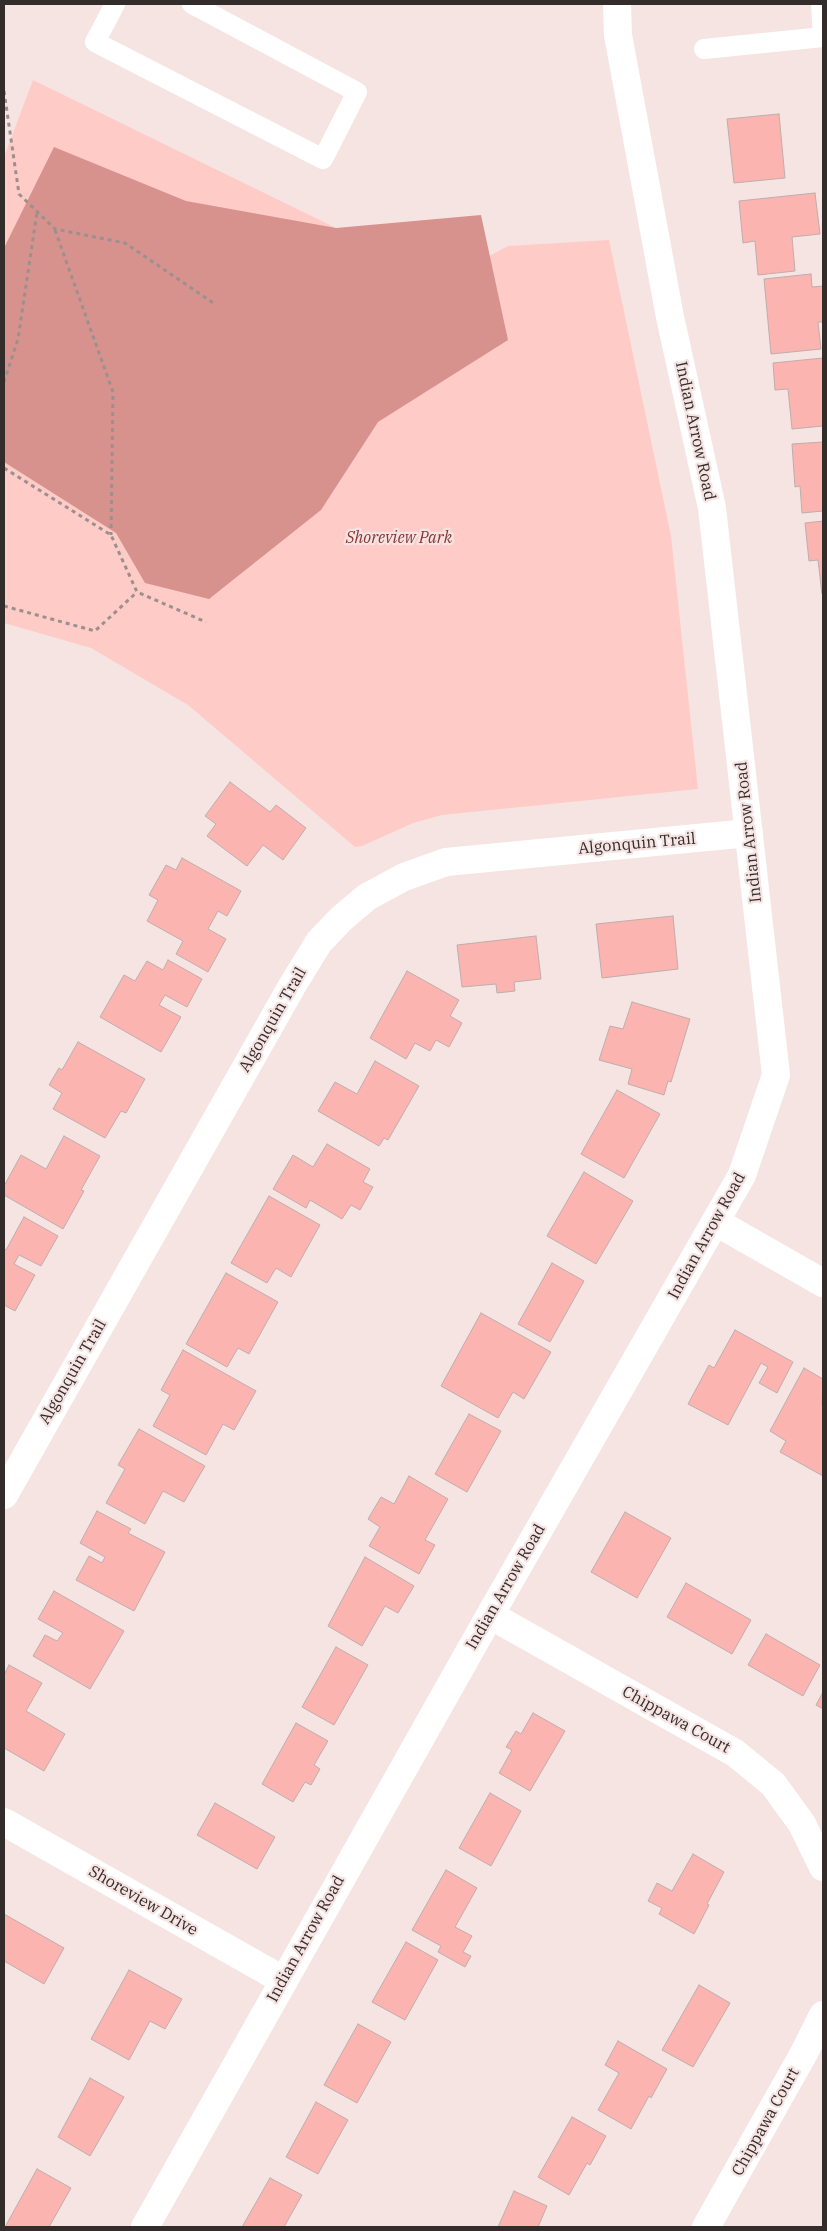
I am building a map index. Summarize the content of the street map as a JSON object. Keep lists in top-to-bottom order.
{
  "streets": {
    "street": [
      "Indian Arrow Road",
      "Algonquin Trail",
      "Chippawa Court",
      "Shoreview Drive"
    ]
  },
  "crossings": [
    ["Indian Arrow Road", "Algonquin Trail"],
    ["Indian Arrow Road", "Chippawa Court"],
    ["Indian Arrow Road", "Shoreview Drive"]
  ],
  "parks": ["Shoreview Park"]
}
